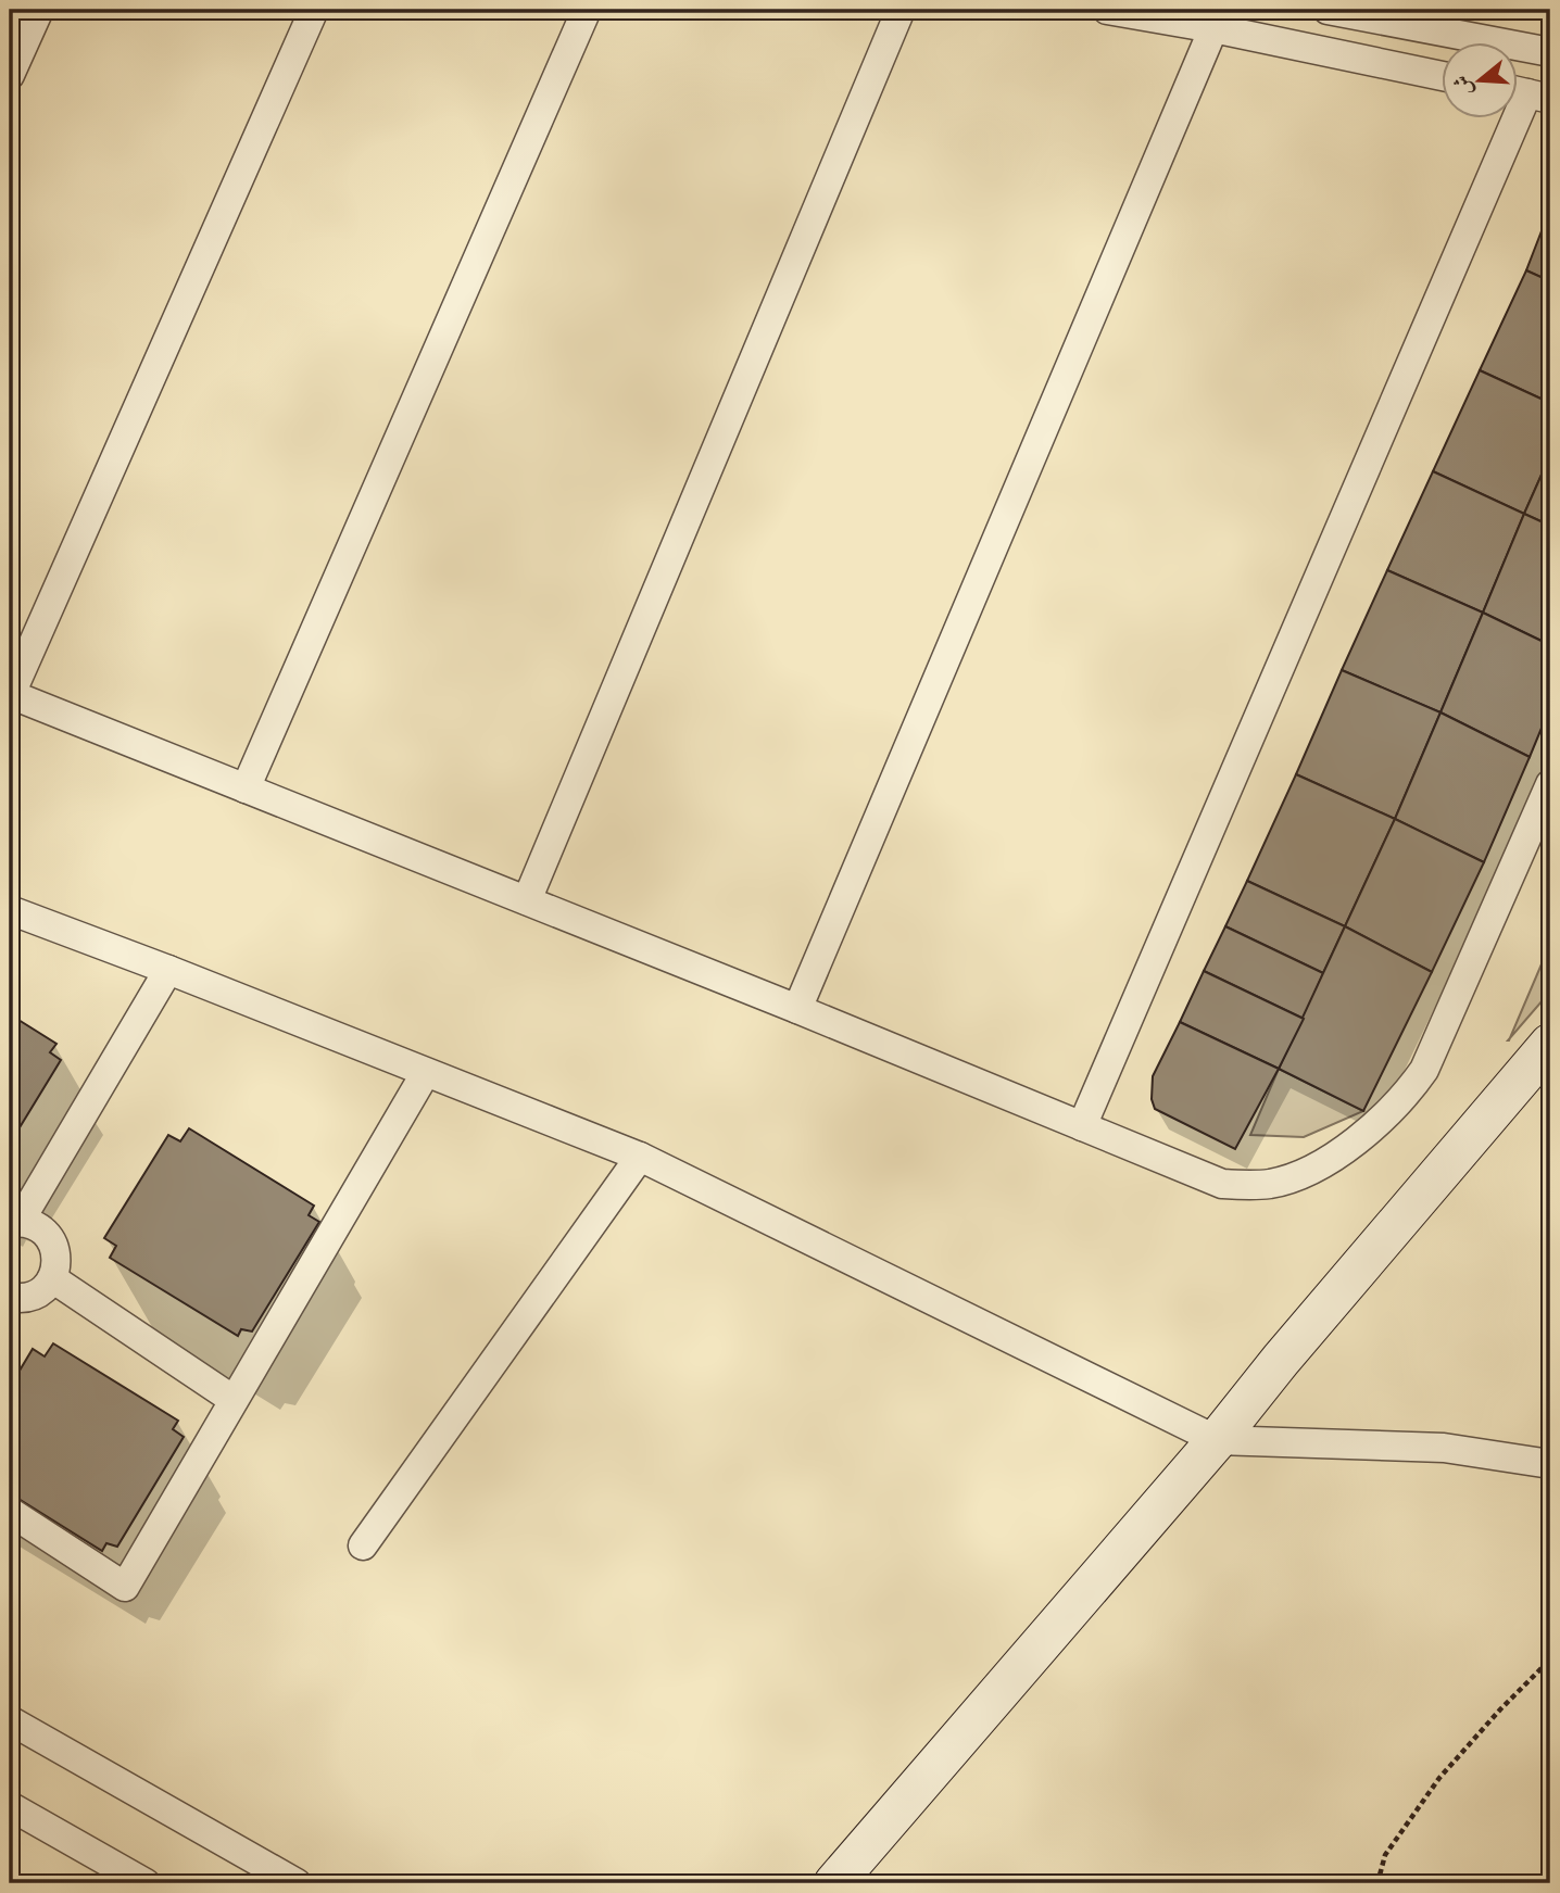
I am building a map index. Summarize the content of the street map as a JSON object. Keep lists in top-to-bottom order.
{
  "north": "left"
}
